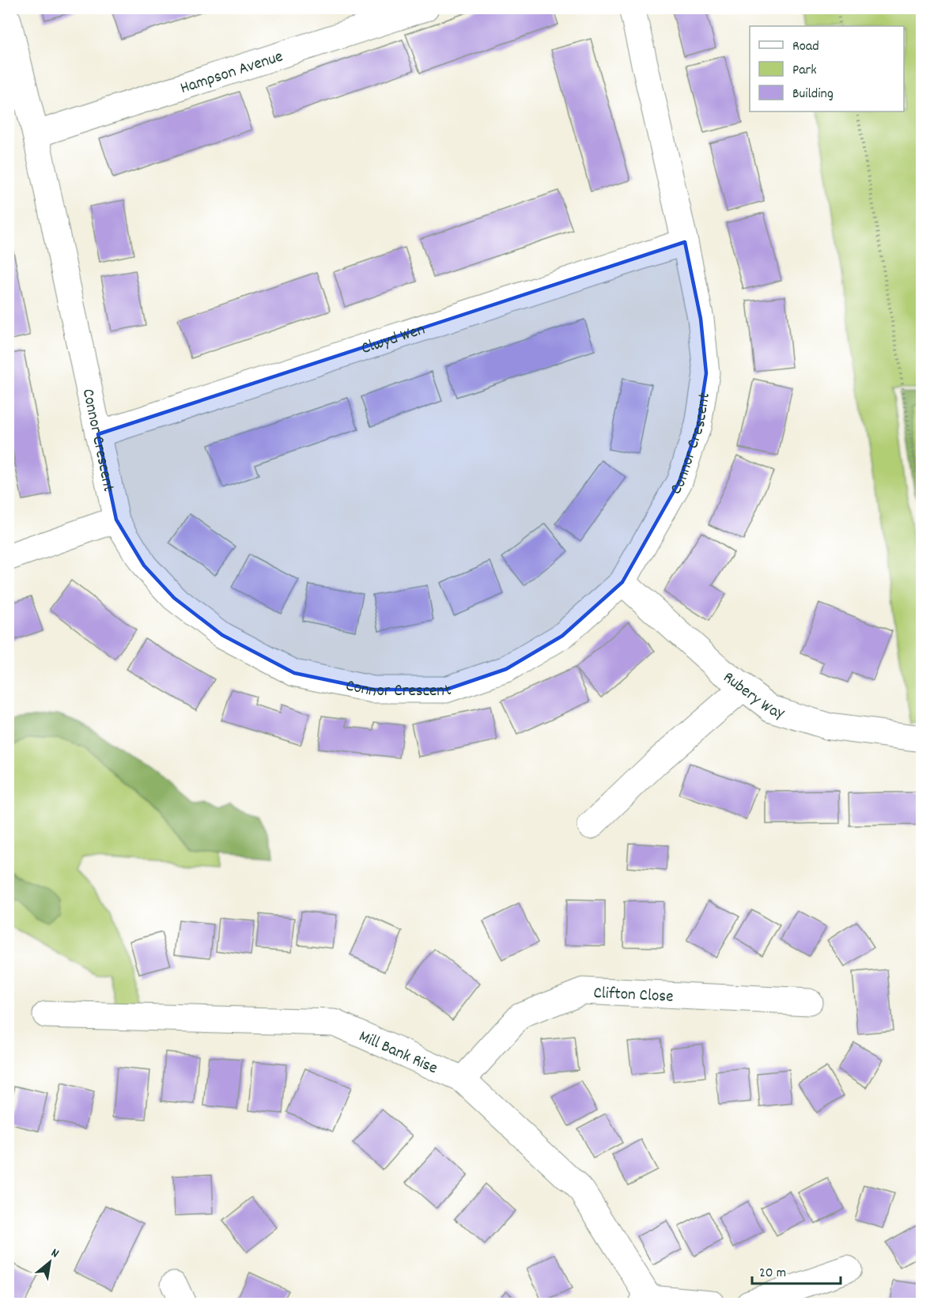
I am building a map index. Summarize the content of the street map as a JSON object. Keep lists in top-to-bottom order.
{
  "streets": {
    "street": [
      "Hampson Avenue",
      "Clwyd Wen",
      "Connor Crescent",
      "Rubery Way",
      "Clifton Close",
      "Mill Bank Rise"
    ]
  },
  "crossings": [
    ["Hampson Avenue", "Connor Crescent"],
    ["Clwyd Wen", "Connor Crescent"],
    ["Connor Crescent", "Rubery Way"],
    ["Clifton Close", "Mill Bank Rise"]
  ],
  "legend": ["Road", "Park", "Building"],
  "scale_bar": "20 m",
  "north": "top right"
}
